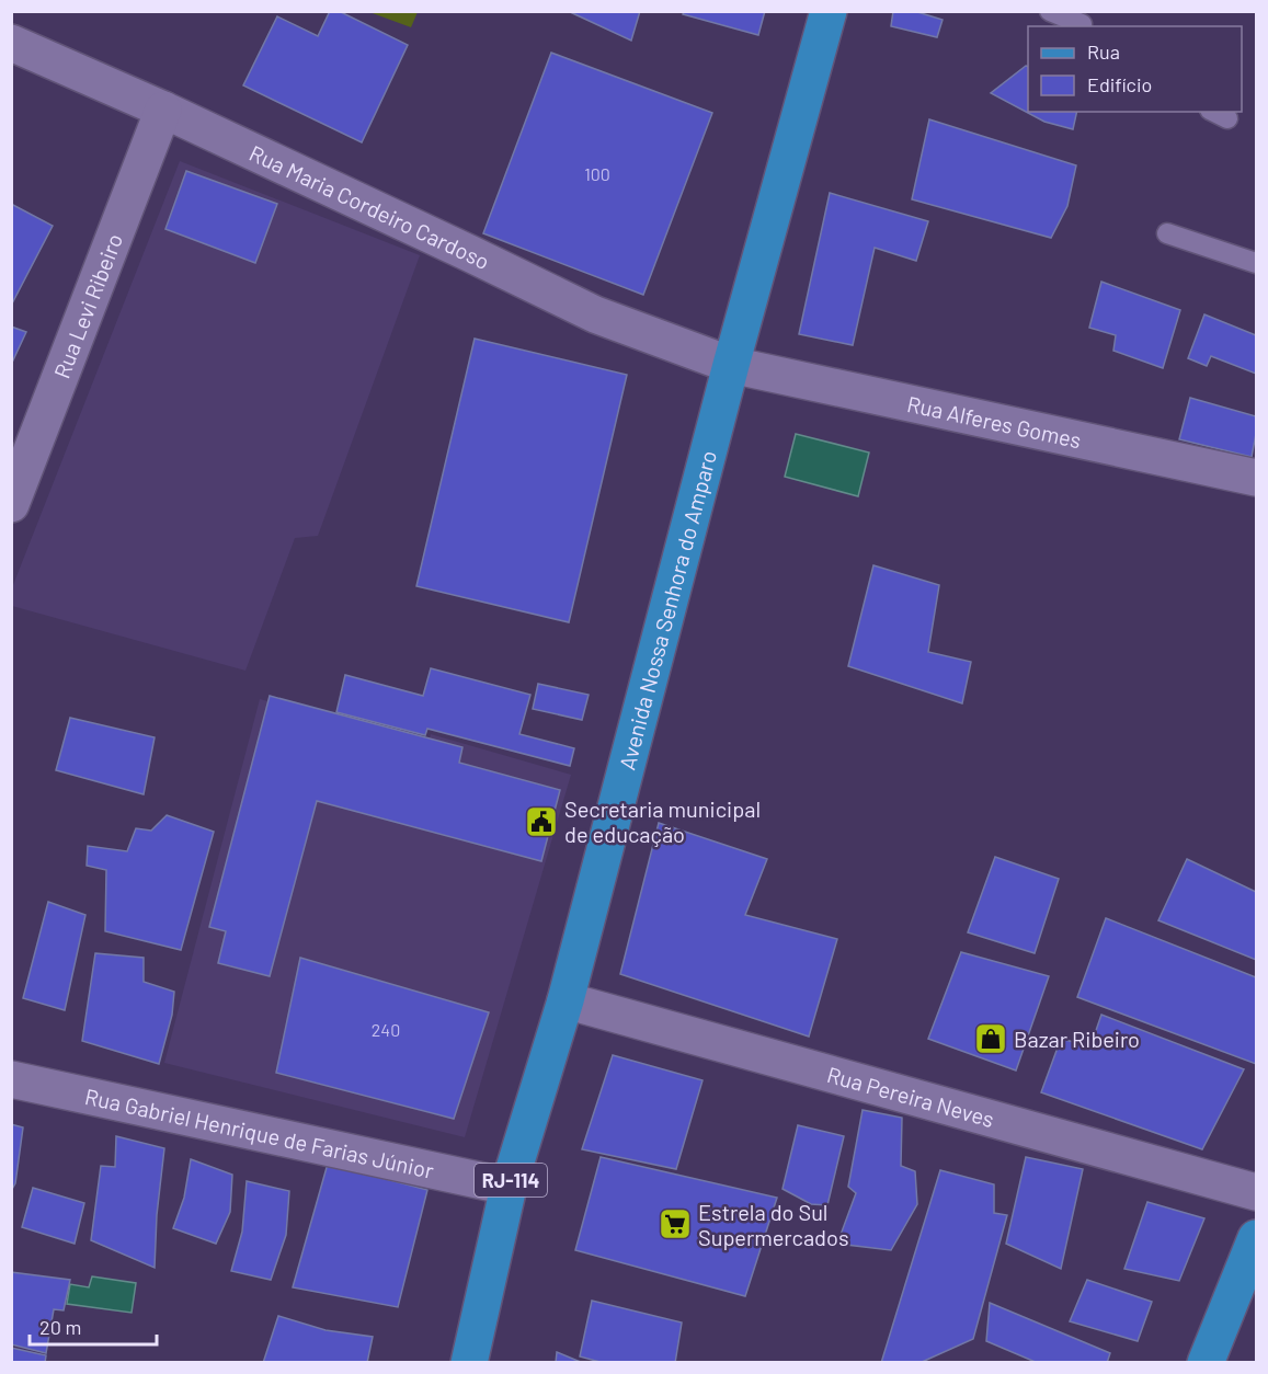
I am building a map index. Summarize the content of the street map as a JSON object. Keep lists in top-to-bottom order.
{
  "streets": {
    "main road": ["Avenida Nossa Senhora do Amparo", "RJ-114"],
    "street": [
      "Rua Maria Cordeiro Cardoso",
      "Rua Levi Ribeiro",
      "Rua Alferes Gomes",
      "Rua Pereira Neves",
      "Rua Gabriel Henrique de Farias Júnior"
    ]
  },
  "crossings": [
    ["Rua Maria Cordeiro Cardoso", "Rua Levi Ribeiro"],
    ["Rua Maria Cordeiro Cardoso", "Rua Alferes Gomes"],
    ["Rua Maria Cordeiro Cardoso", "Avenida Nossa Senhora do Amparo"],
    ["Rua Alferes Gomes", "Avenida Nossa Senhora do Amparo"],
    ["Avenida Nossa Senhora do Amparo", "Rua Pereira Neves"],
    ["Avenida Nossa Senhora do Amparo", "Rua Gabriel Henrique de Farias Júnior"]
  ],
  "places": {
    "public building": ["Secretaria municipal de educação"],
    "shop": ["Bazar Ribeiro"],
    "supermarket": ["Estrela do Sul Supermercados"]
  },
  "house_numbers": ["100", "240"],
  "legend": ["Rua", "Edifício"],
  "scale_bar": "20 m"
}
